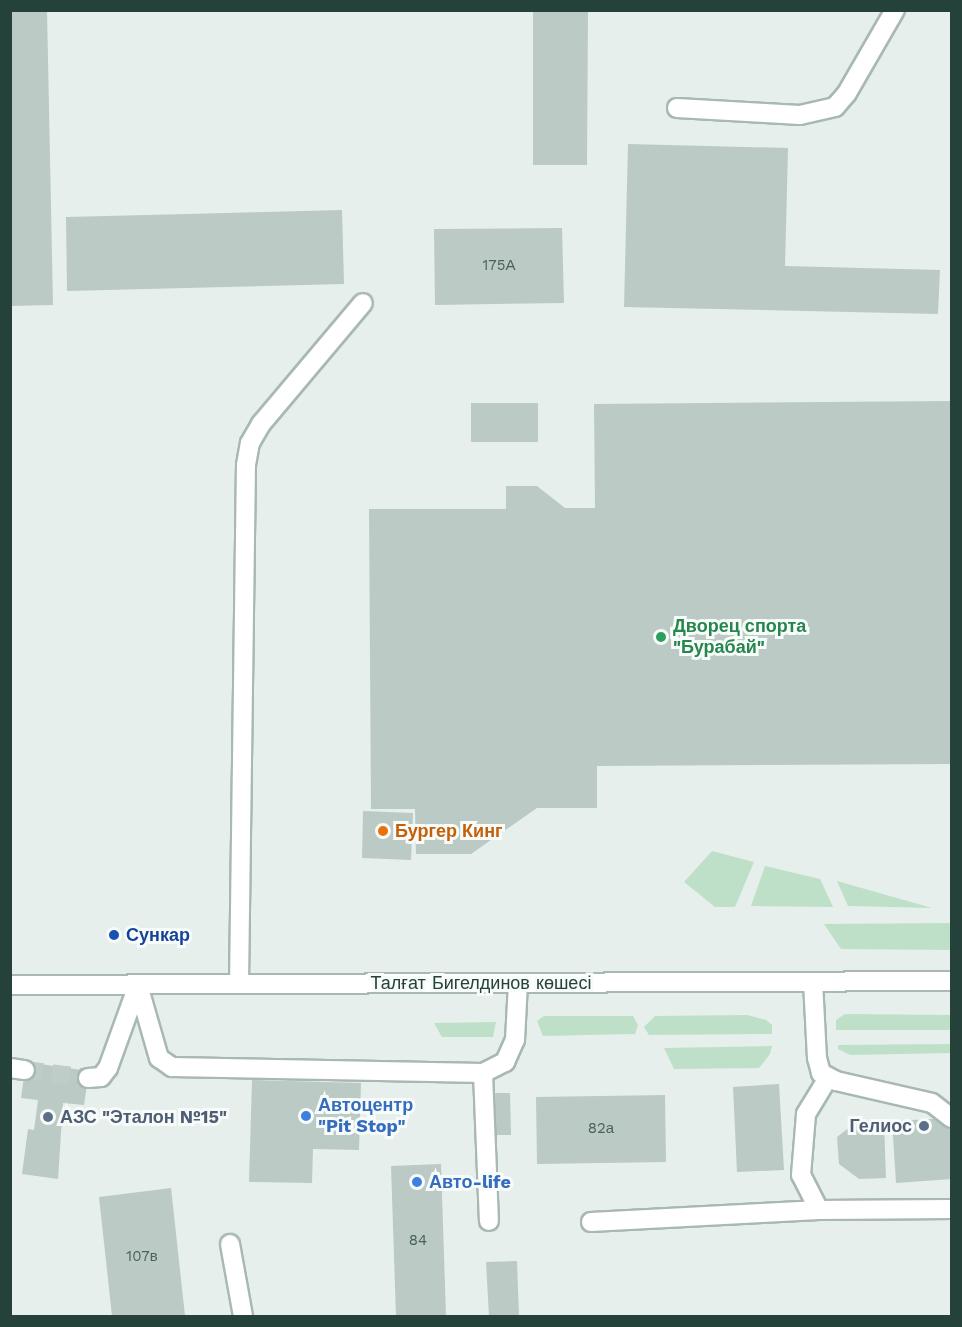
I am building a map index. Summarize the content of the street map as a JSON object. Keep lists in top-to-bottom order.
{
  "streets": {
    "street": ["Талғат Бигелдинов көшесі"]
  },
  "places": [
    "Дворец спорта \"Бурабай\"",
    "Бургер Кинг",
    "Сункар",
    "Автоцентр \"Pit Stop\"",
    "АЗС \"Эталон №15\"",
    "Гелиос",
    "Авто-life"
  ],
  "house_numbers": [
    "175А",
    "82а",
    "84",
    "107в"
  ]
}
